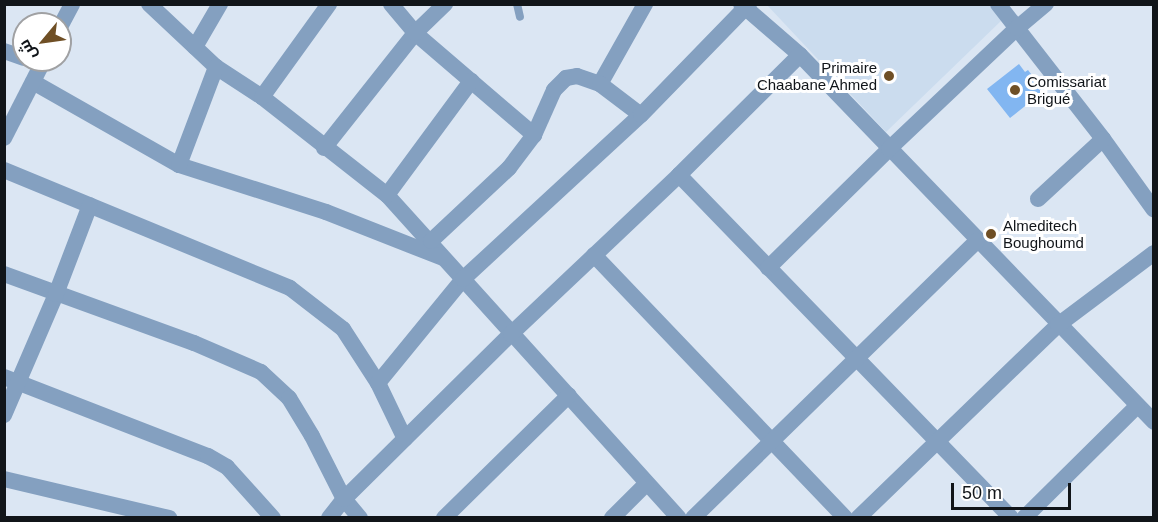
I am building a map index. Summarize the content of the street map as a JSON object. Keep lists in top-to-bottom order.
{
  "places": ["Primaire Chaabane Ahmed", "Comissariat Brigué", "Almeditech Boughoumd"],
  "scale_bar": "50 m",
  "north": "bottom left"
}
